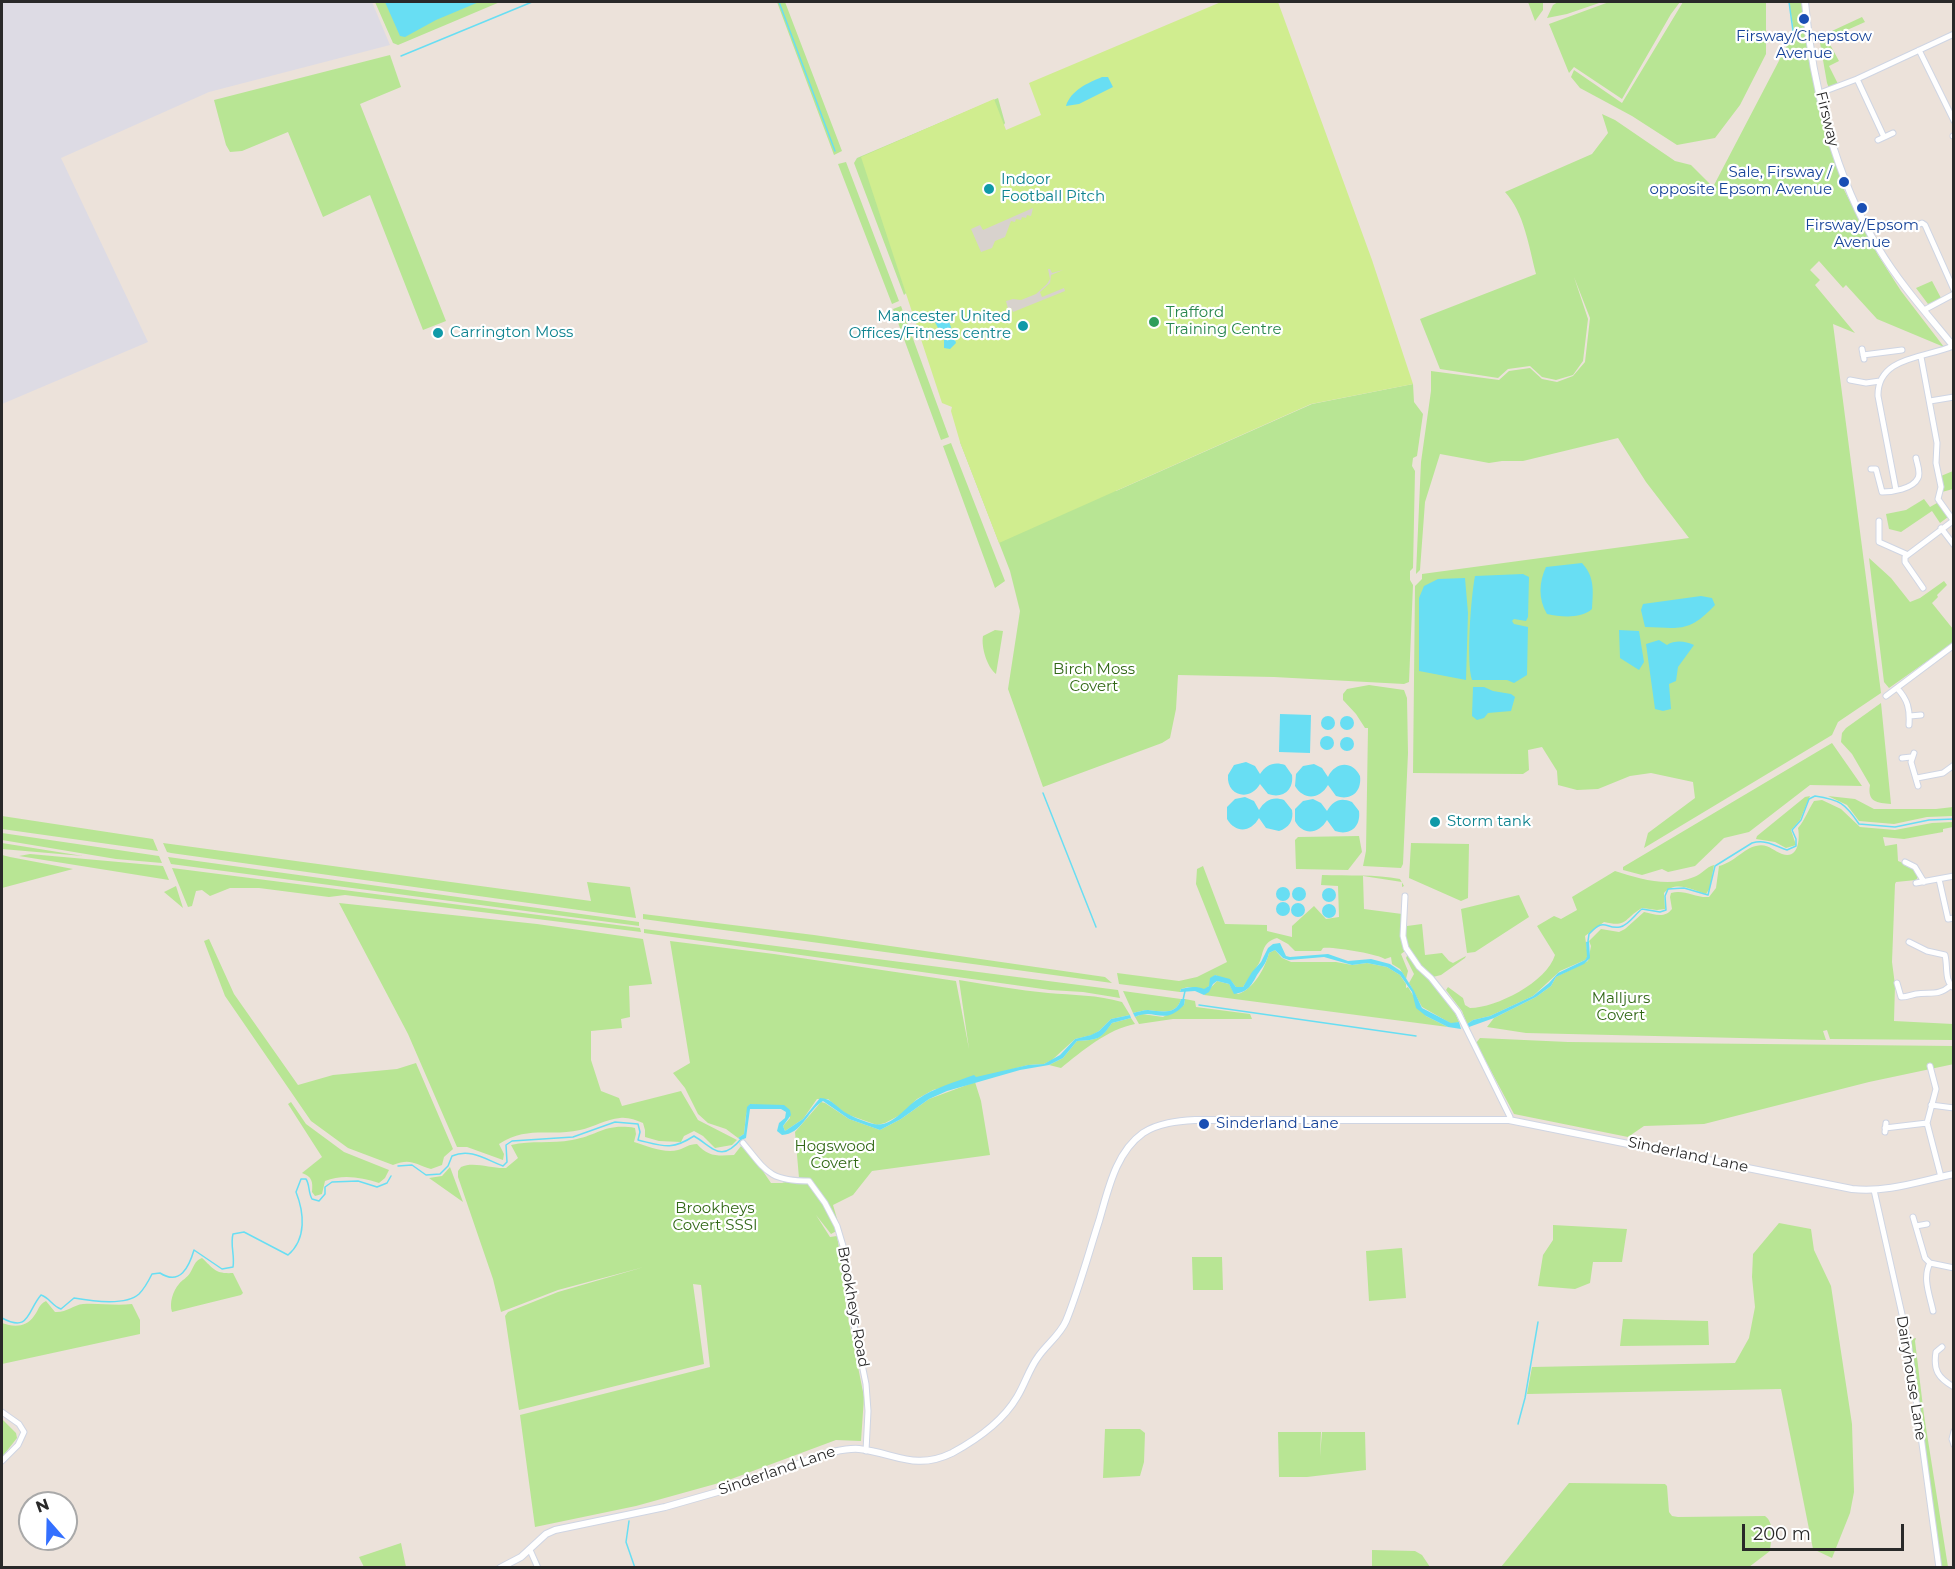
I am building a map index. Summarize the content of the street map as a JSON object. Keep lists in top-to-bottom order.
{
  "streets": {
    "street": [
      "Firsway",
      "Sinderland Lane",
      "Brookheys Road",
      "Dairyhouse Lane"
    ]
  },
  "crossings": [
    ["Sinderland Lane", "Brookheys Road"],
    ["Sinderland Lane", "Dairyhouse Lane"]
  ],
  "parks": [
    "Birch Moss Covert",
    "Malljurs Covert",
    "Hogswood Covert",
    "Brookheys Covert SSSI"
  ],
  "places": [
    "Firsway/Chepstow Avenue",
    "Sale, Firsway / opposite Epsom Avenue",
    "Indoor Football Pitch",
    "Firsway/Epsom Avenue",
    "Trafford Training Centre",
    "Mancester United Offices/Fitness centre",
    "Carrington Moss",
    "Storm tank",
    "Sinderland Lane"
  ],
  "scale_bar": "200 m",
  "north": "top"
}
